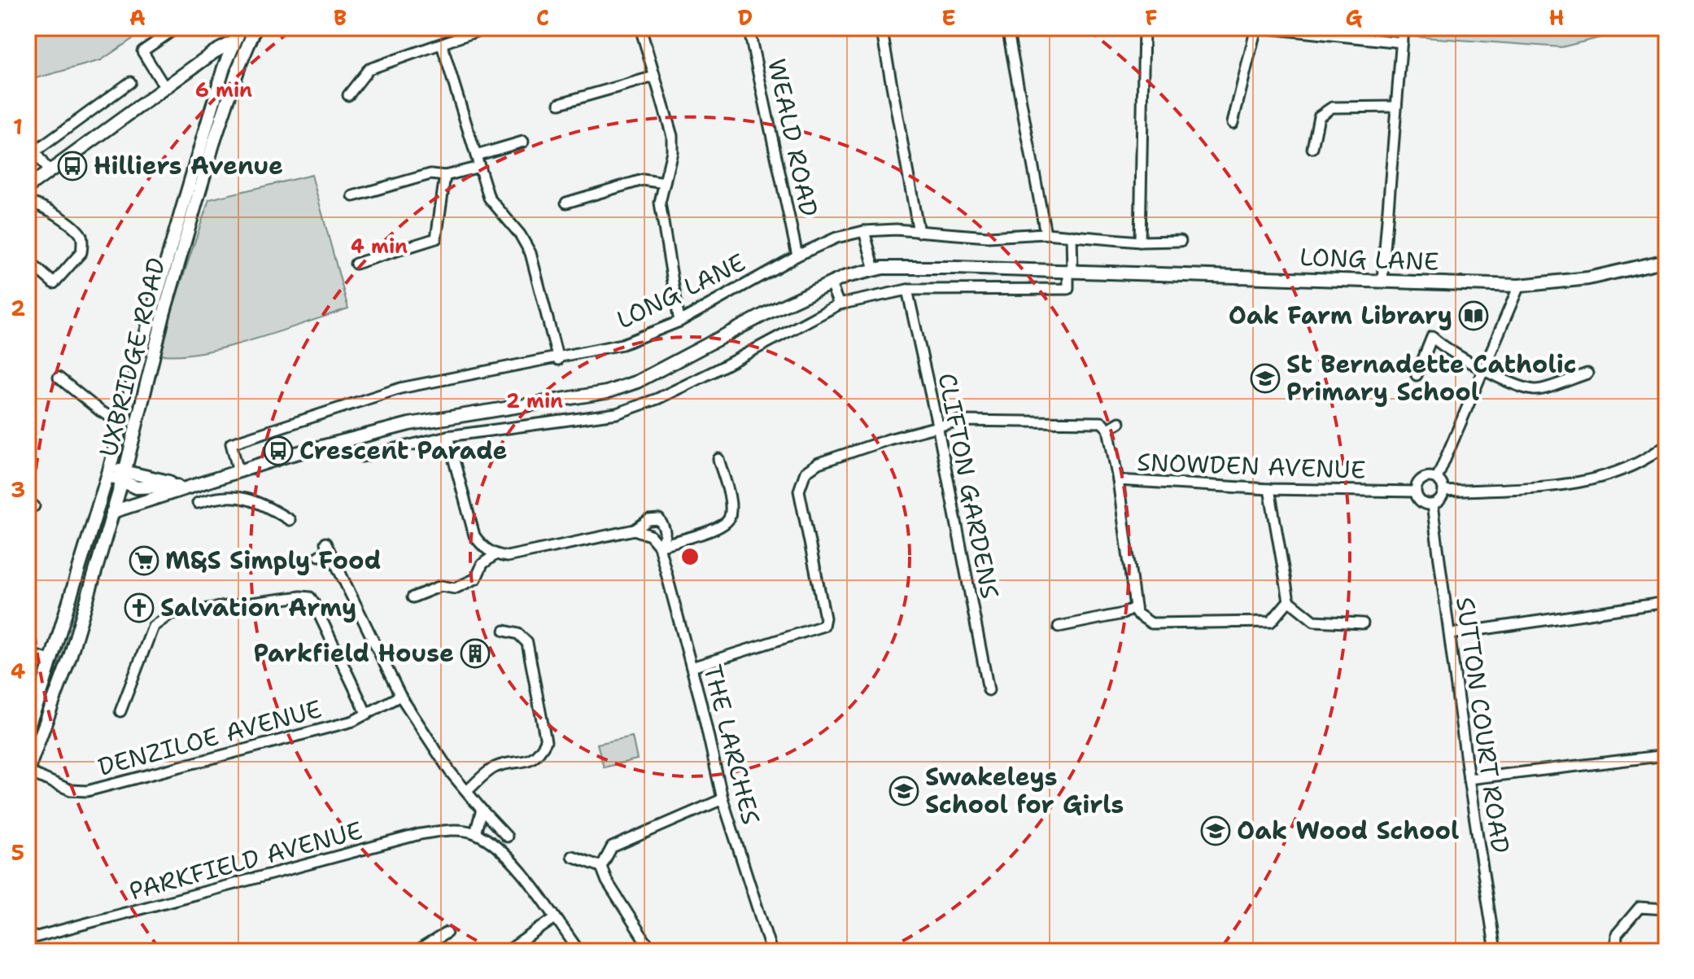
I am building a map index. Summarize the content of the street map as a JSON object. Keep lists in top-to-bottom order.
{
  "streets": {
    "main road": ["LONG LANE", "UXBRIDGE ROAD"],
    "street": [
      "WEALD ROAD",
      "SNOWDEN AVENUE",
      "CLIFTON GARDENS",
      "SUTTON COURT ROAD",
      "DENZILOE AVENUE",
      "THE LARCHES",
      "PARKFIELD AVENUE"
    ]
  },
  "crossings": [
    ["WEALD ROAD", "LONG LANE"],
    ["LONG LANE", "UXBRIDGE ROAD"],
    ["UXBRIDGE ROAD", "DENZILOE AVENUE"],
    ["SNOWDEN AVENUE", "CLIFTON GARDENS"],
    ["SNOWDEN AVENUE", "SUTTON COURT ROAD"],
    ["SNOWDEN AVENUE", "THE LARCHES"]
  ],
  "places": {
    "bus stop": ["Hilliers Avenue", "Crescent Parade"],
    "library": ["Oak Farm Library"],
    "school or university": ["St Bernadette Catholic Primary School", "Swakeleys School for Girls", "Oak Wood School"],
    "supermarket": ["M&S Simply Food"],
    "church": ["Salvation Army"],
    "building": ["Parkfield House"]
  },
  "grid": {
    "columns": [
      "A",
      "B",
      "C",
      "D",
      "E",
      "F",
      "G",
      "H"
    ],
    "rows": [
      "1",
      "2",
      "3",
      "4",
      "5"
    ]
  },
  "rings": ["6 min", "4 min", "2 min"]
}
